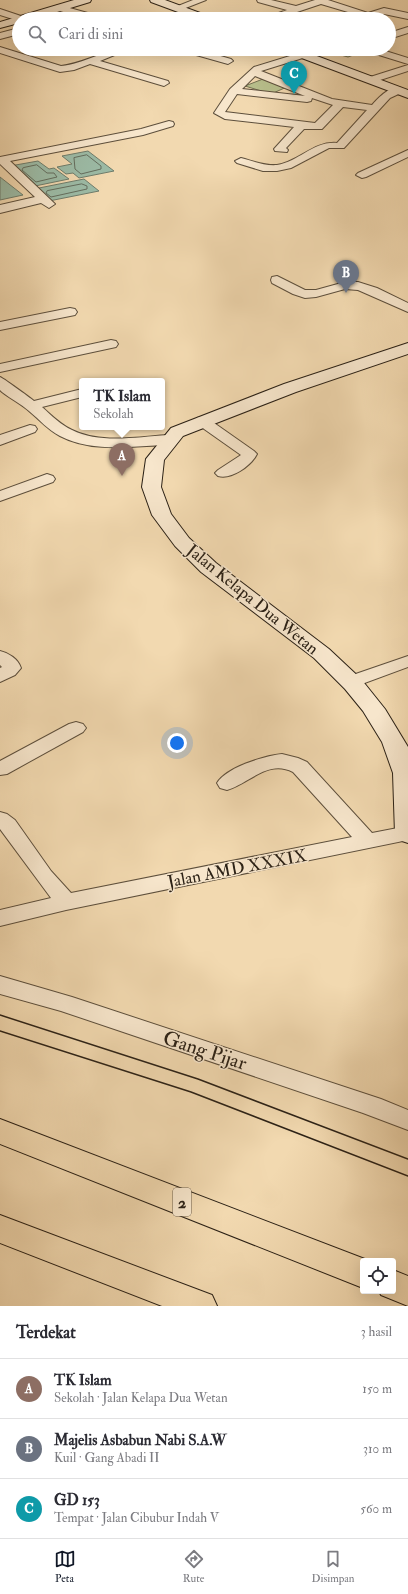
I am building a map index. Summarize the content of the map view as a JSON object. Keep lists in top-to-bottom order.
{
  "streets": {
    "highway": ["2"],
    "street": ["Jalan Kelapa Dua Wetan", "Jalan AMD XXXIX", "Gang Pijar"]
  },
  "crossings": [
    ["Jalan Kelapa Dua Wetan", "Jalan AMD XXXIX"]
  ],
  "page": {
    "search": "Cari di sini",
    "pins": ["C", "B", "A"],
    "popup": ["TK Islam", "Sekolah"],
    "heading": ["Terdekat", "3 hasil"],
    "list": [
      {
        "mark": "A",
        "name": "TK Islam",
        "note": "Sekolah · Jalan Kelapa Dua Wetan",
        "value": "150 m"
      },
      {
        "mark": "B",
        "name": "Majelis Asbabun Nabi S.A.W",
        "note": "Kuil · Gang Abadi II",
        "value": "310 m"
      },
      {
        "mark": "C",
        "name": "GD 153",
        "note": "Tempat · Jalan Cibubur Indah V",
        "value": "560 m"
      }
    ],
    "nav": ["Peta", "Rute", "Disimpan"]
  }
}
